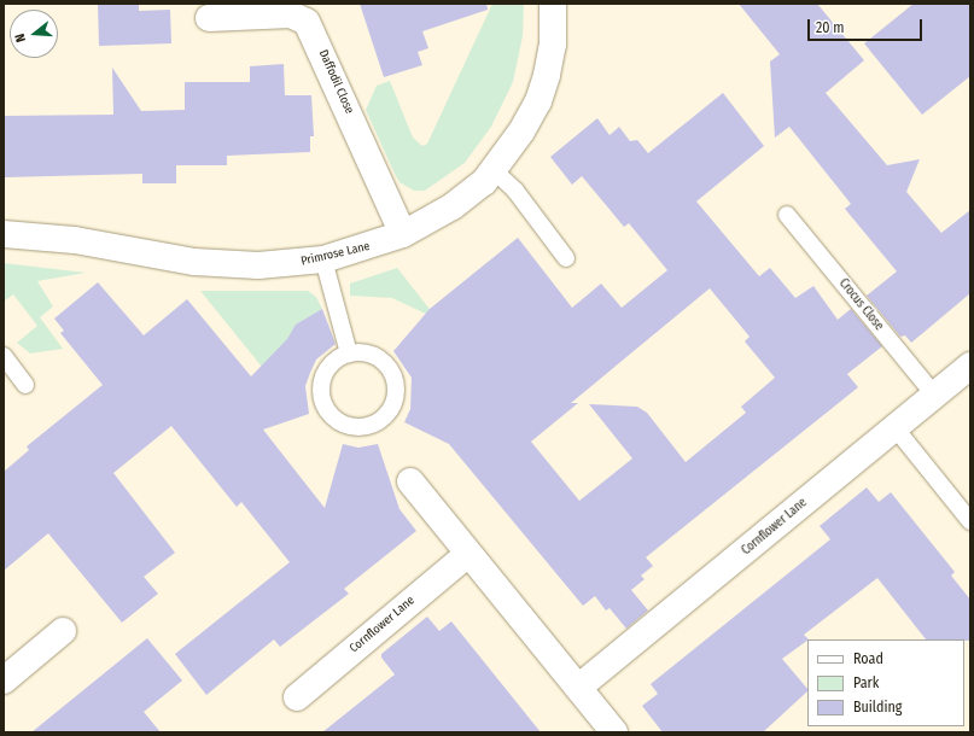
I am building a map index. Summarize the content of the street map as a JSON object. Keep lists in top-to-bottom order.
{
  "streets": {
    "street": ["Daffodil Close", "Primrose Lane", "Cornflower Lane"],
    "lane": ["Crocus Close"]
  },
  "crossings": [
    ["Daffodil Close", "Primrose Lane"],
    ["Crocus Close", "Cornflower Lane"]
  ],
  "legend": ["Road", "Park", "Building"],
  "scale_bar": "20 m",
  "north": "left"
}
